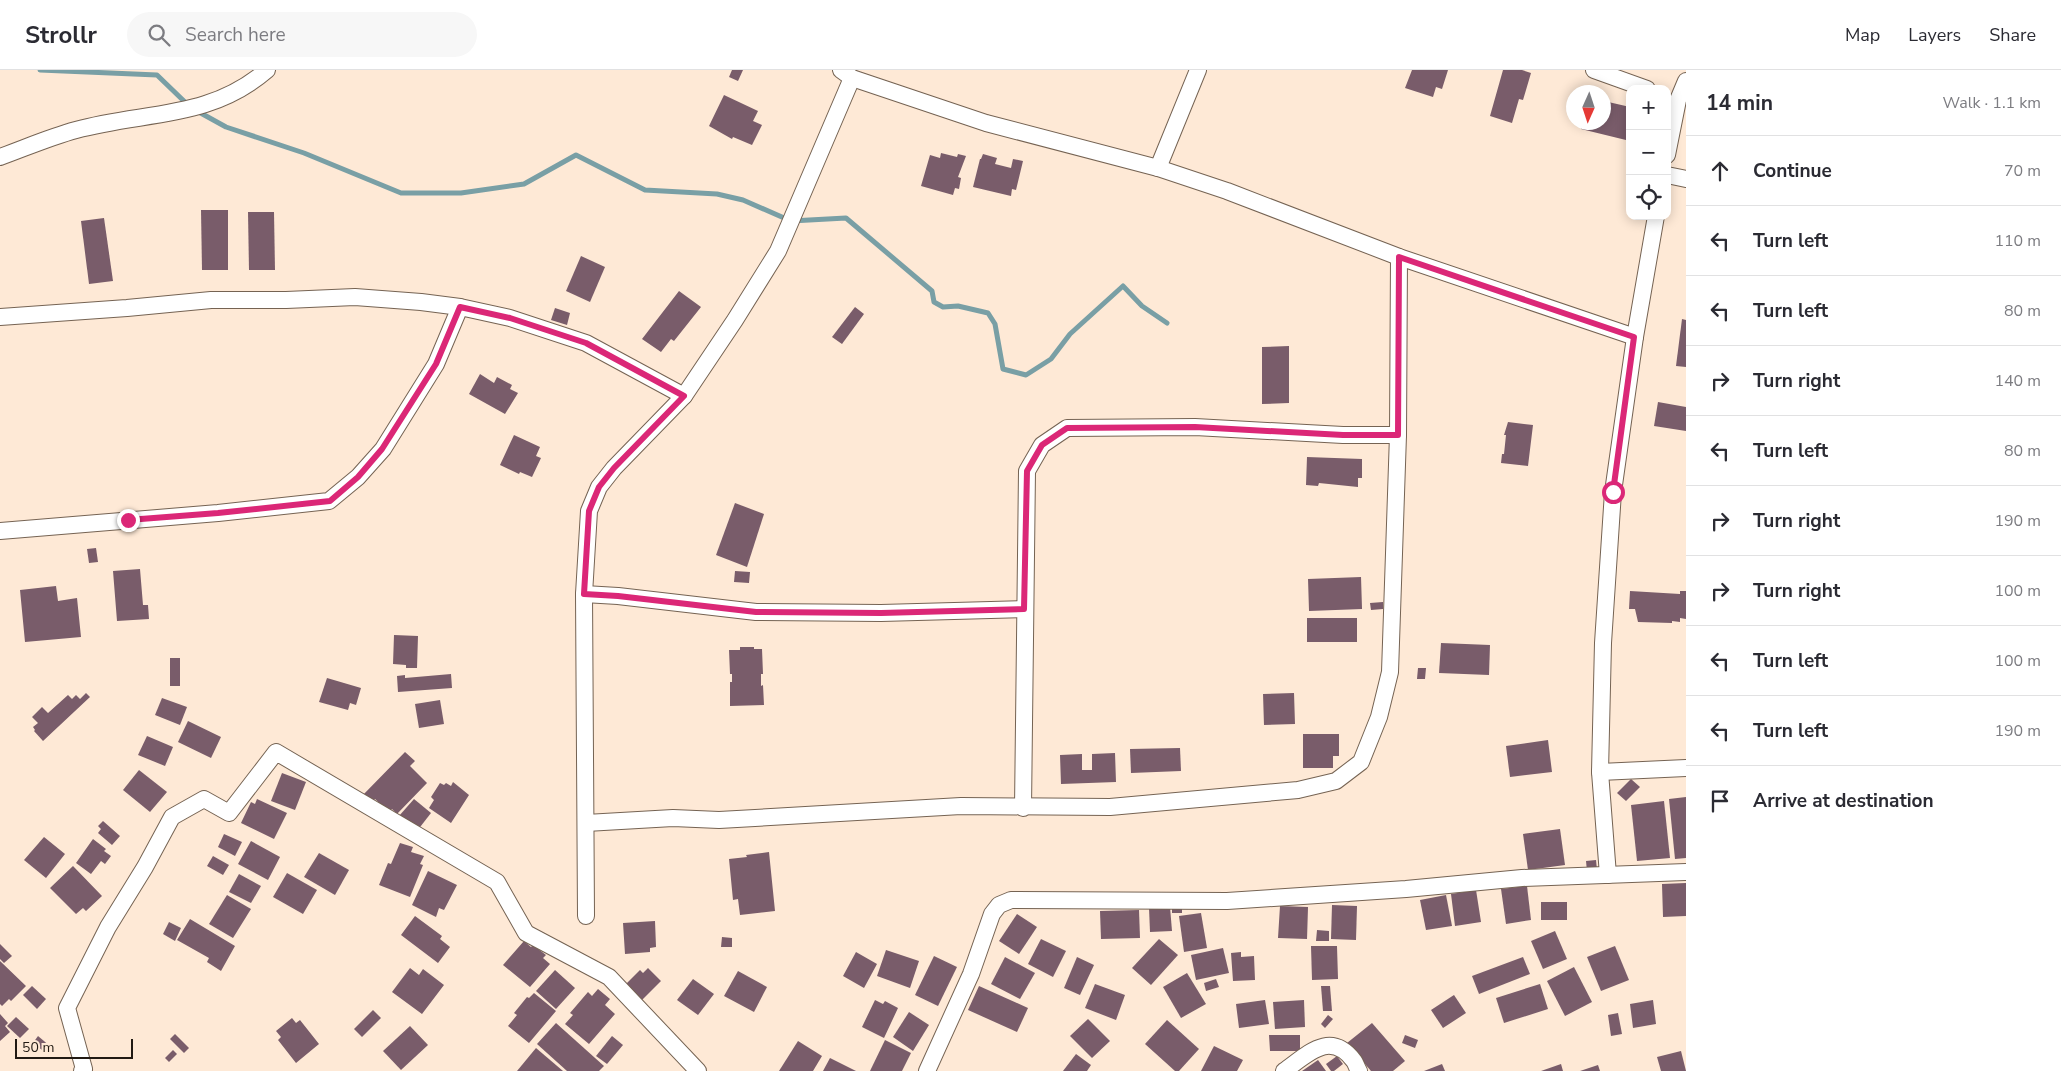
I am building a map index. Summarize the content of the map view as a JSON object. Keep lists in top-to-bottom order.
{
  "scale_bar": "50 m",
  "north": "bottom",
  "page": {
    "header": "Strollr",
    "search": "Search here",
    "nav": ["Map", "Layers", "Share"],
    "heading": ["14 min", "Walk · 1.1 km"],
    "map_buttons": ["+", "−"],
    "list": [
      ["Continue", "70 m"],
      ["Turn left", "110 m"],
      ["Turn left", "80 m"],
      ["Turn right", "140 m"],
      ["Turn left", "80 m"],
      ["Turn right", "190 m"],
      ["Turn right", "100 m"],
      ["Turn left", "100 m"],
      ["Turn left", "190 m"],
      "Arrive at destination"
    ],
    "scale": "50 m"
  }
}
